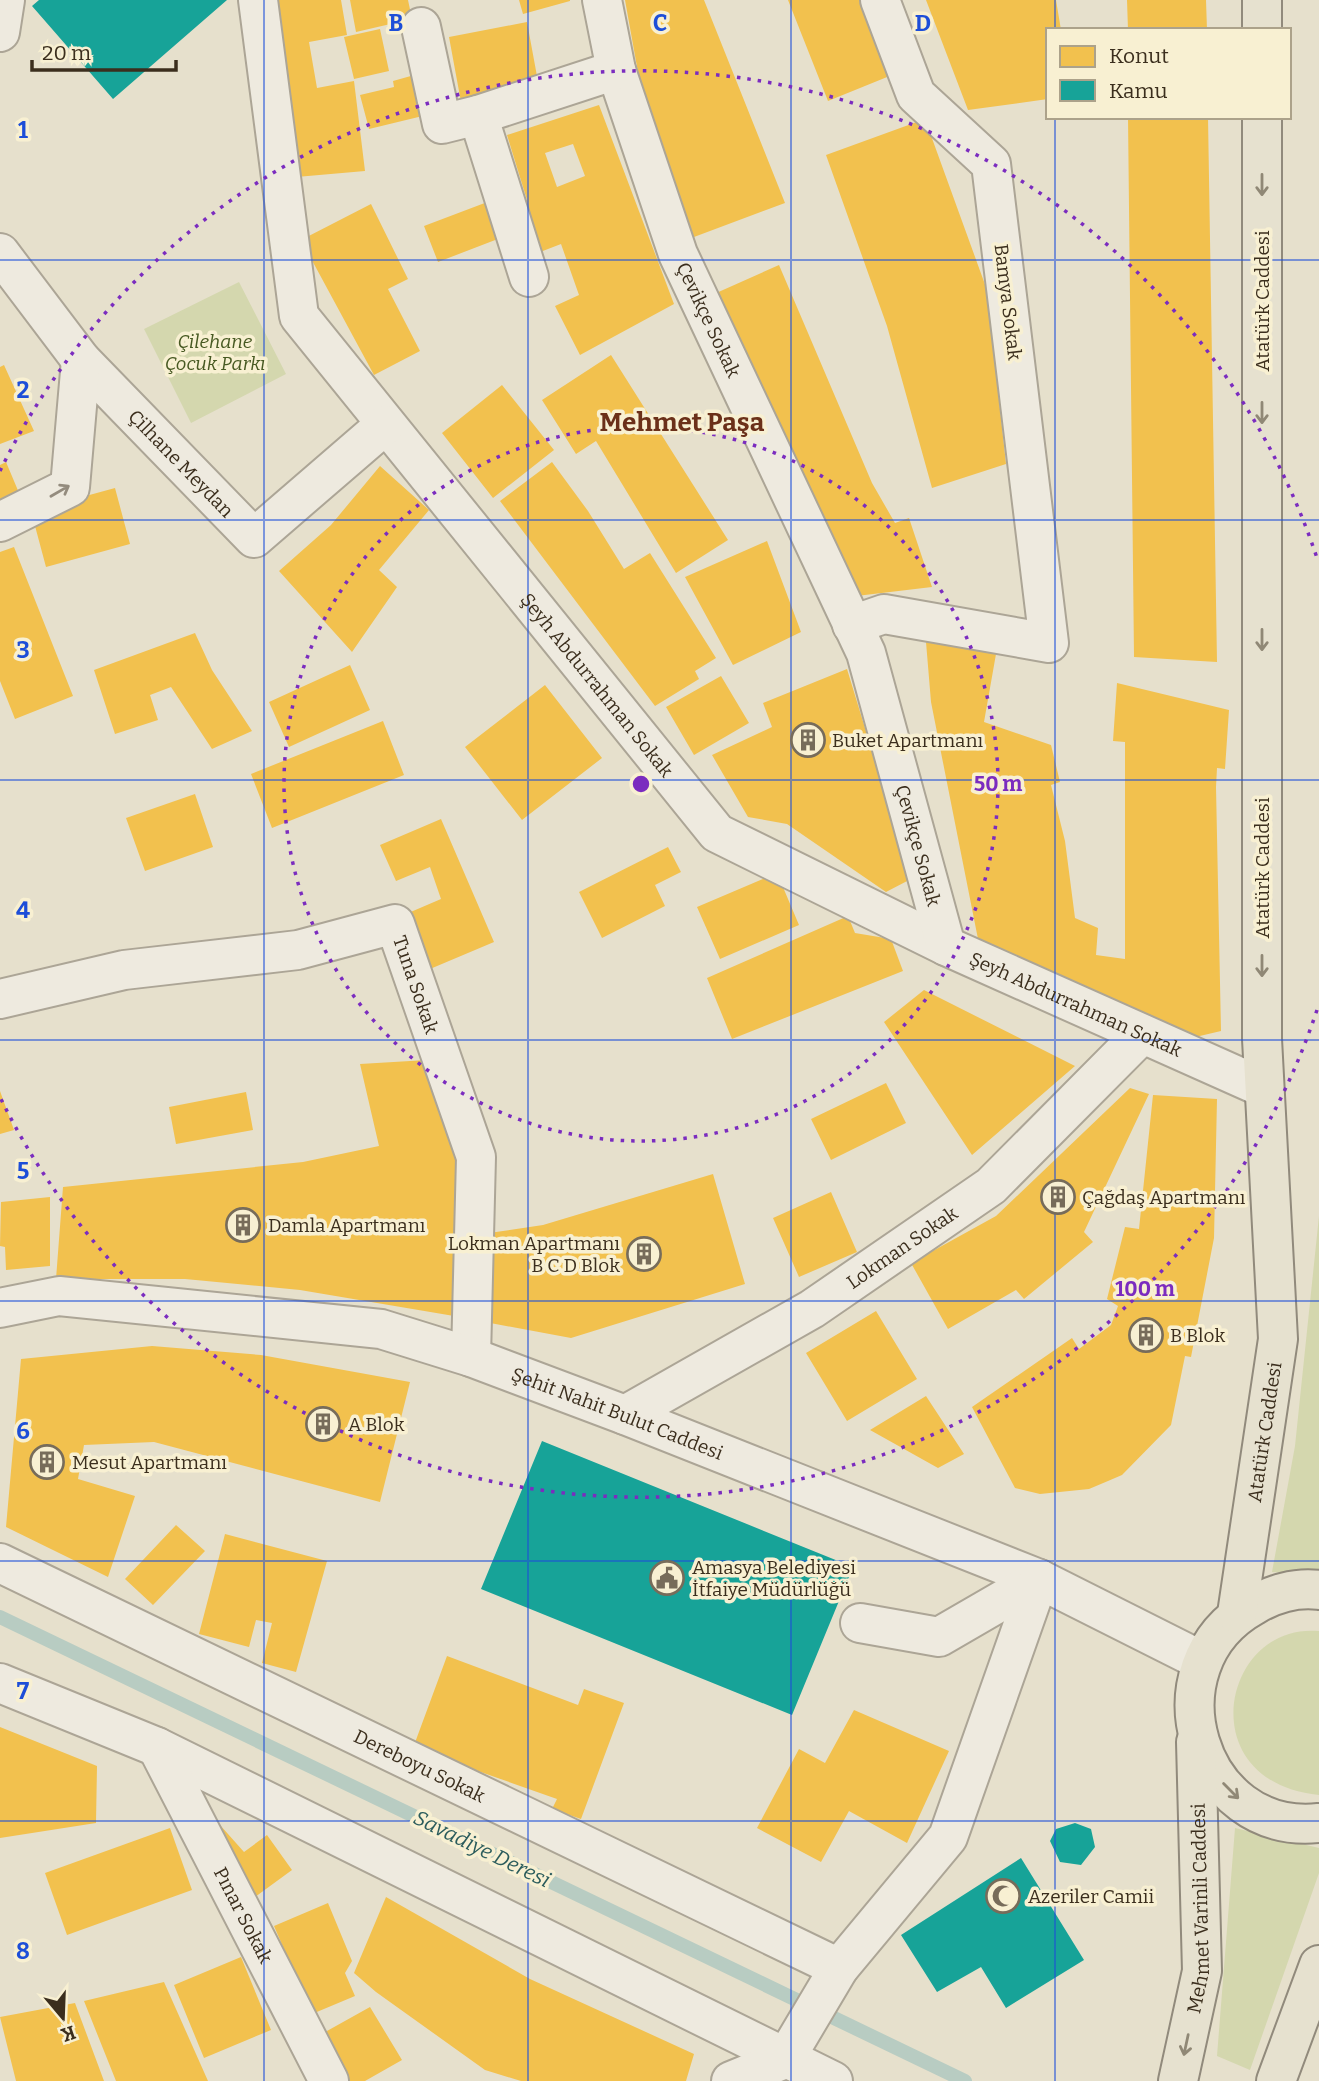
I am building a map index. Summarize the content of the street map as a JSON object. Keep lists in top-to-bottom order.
{
  "streets": {
    "main road": ["Atatürk Caddesi", "Mehmet Varinli Caddesi"],
    "street": [
      "Bamya Sokak",
      "Çevikçe Sokak",
      "Çilhane Meydan",
      "Şeyh Abdurrahman Sokak",
      "Tuna Sokak",
      "Lokman Sokak",
      "Şehit Nahit Bulut Caddesi",
      "Dereboyu Sokak",
      "Pınar Sokak"
    ]
  },
  "crossings": [
    ["Atatürk Caddesi", "Şeyh Abdurrahman Sokak"],
    ["Bamya Sokak", "Çevikçe Sokak"],
    ["Çevikçe Sokak", "Şeyh Abdurrahman Sokak"],
    ["Çilhane Meydan", "Şeyh Abdurrahman Sokak"],
    ["Şeyh Abdurrahman Sokak", "Lokman Sokak"],
    ["Tuna Sokak", "Şehit Nahit Bulut Caddesi"],
    ["Lokman Sokak", "Şehit Nahit Bulut Caddesi"]
  ],
  "one_way": ["Atatürk Caddesi"],
  "districts": ["Mehmet Paşa"],
  "water": ["Savadiye Deresi"],
  "parks": ["Çilehane Çocuk Parkı"],
  "places": {
    "building": [
      "Buket Apartmanı",
      "Çağdaş Apartmanı",
      "Damla Apartmanı",
      "Lokman Apartmanı B C D Blok",
      "B Blok",
      "A Blok",
      "Mesut Apartmanı"
    ],
    "public building": ["Amasya Belediyesi İtfaiye Müdürlüğü"],
    "mosque": ["Azeriler Camii"]
  },
  "legend": ["Konut", "Kamu"],
  "scale_bar": "20 m",
  "north": "bottom",
  "grid": {
    "columns": ["B", "C", "D"],
    "rows": [
      "1",
      "2",
      "3",
      "4",
      "5",
      "6",
      "7",
      "8"
    ]
  },
  "rings": ["50 m", "100 m"]
}
